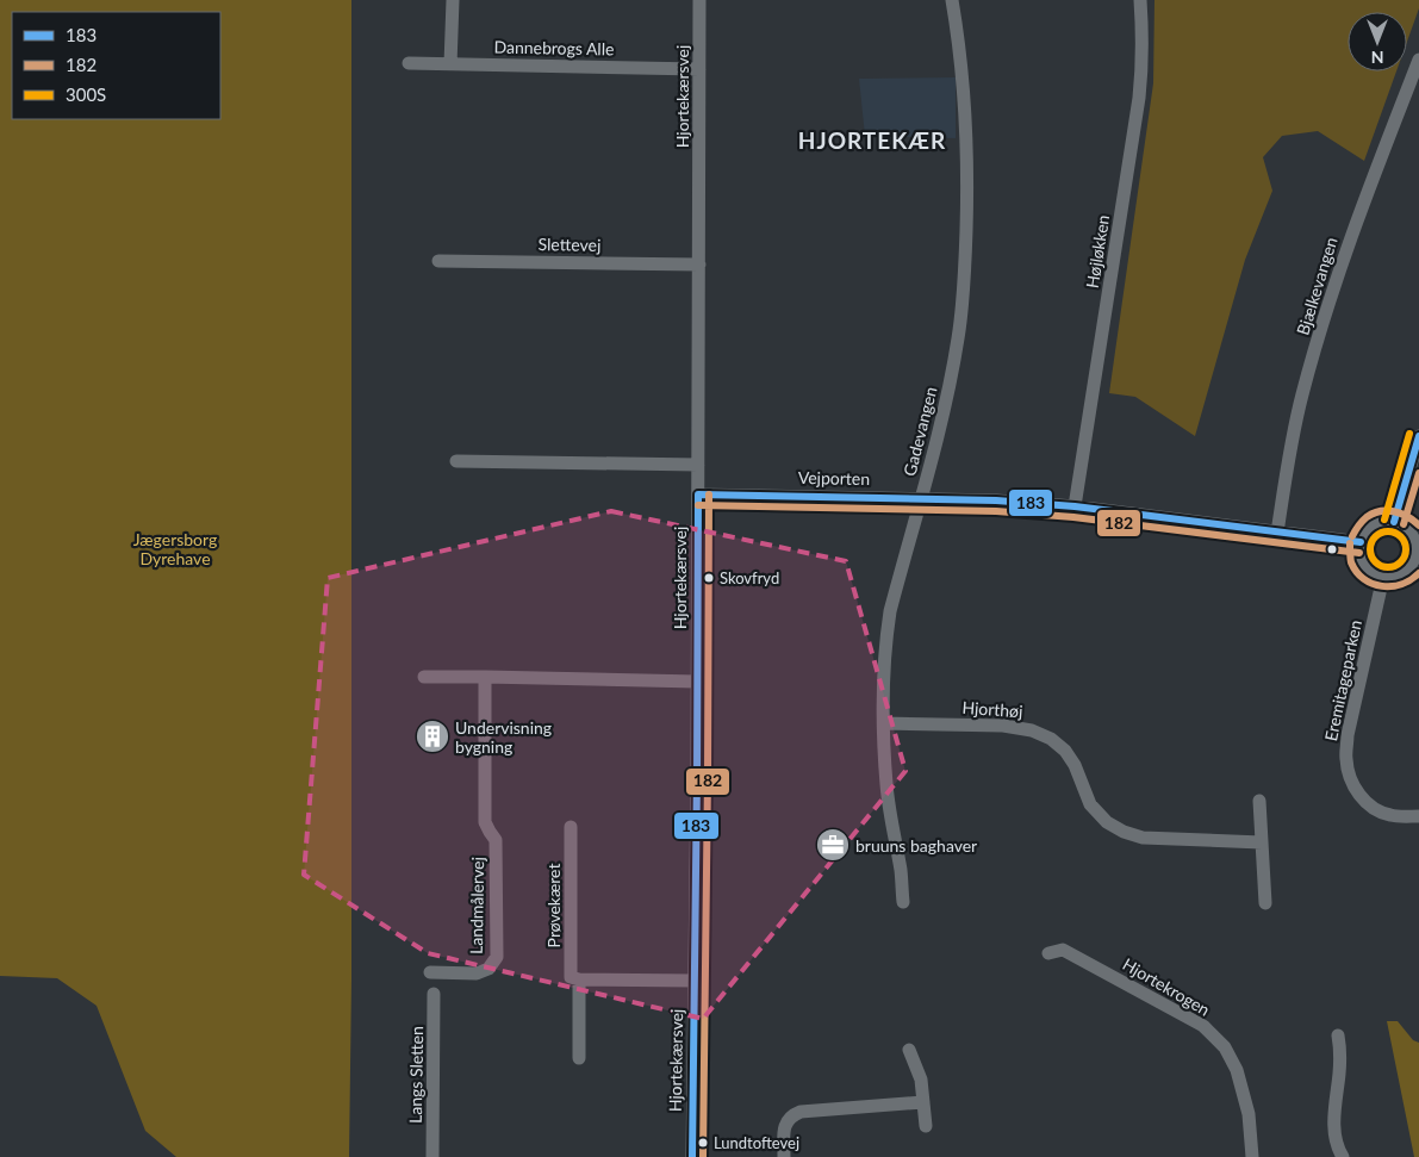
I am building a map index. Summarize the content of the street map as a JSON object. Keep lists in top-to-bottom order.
{
  "streets": {
    "street": [
      "Dannebrogs Alle",
      "Hjortekærsvej",
      "Slettevej",
      "Højløkken",
      "Bjælkevangen",
      "Gadevangen",
      "Vejporten",
      "Eremitageparken",
      "Hjorthøj",
      "Landmålervej",
      "Prøvekæret",
      "Hjortekrogen",
      "Langs Sletten"
    ]
  },
  "crossings": [
    ["Dannebrogs Alle", "Hjortekærsvej"],
    ["Hjortekærsvej", "Slettevej"],
    ["Hjortekærsvej", "Vejporten"],
    ["Højløkken", "Vejporten"],
    ["Bjælkevangen", "Vejporten"],
    ["Gadevangen", "Vejporten"],
    ["Gadevangen", "Hjorthøj"],
    ["Vejporten", "Eremitageparken"]
  ],
  "districts": ["HJORTEKÆR"],
  "parks": ["Jægersborg Dyrehave"],
  "places": {
    "other": ["Skovfryd", "Lundtoftevej"],
    "building": ["Undervisning bygning"],
    "office": ["bruuns baghaver"]
  },
  "lines": ["transit line 300S", "transit line 183", "transit line 182"],
  "legend": ["183", "182", "300S"],
  "north": "bottom"
}
